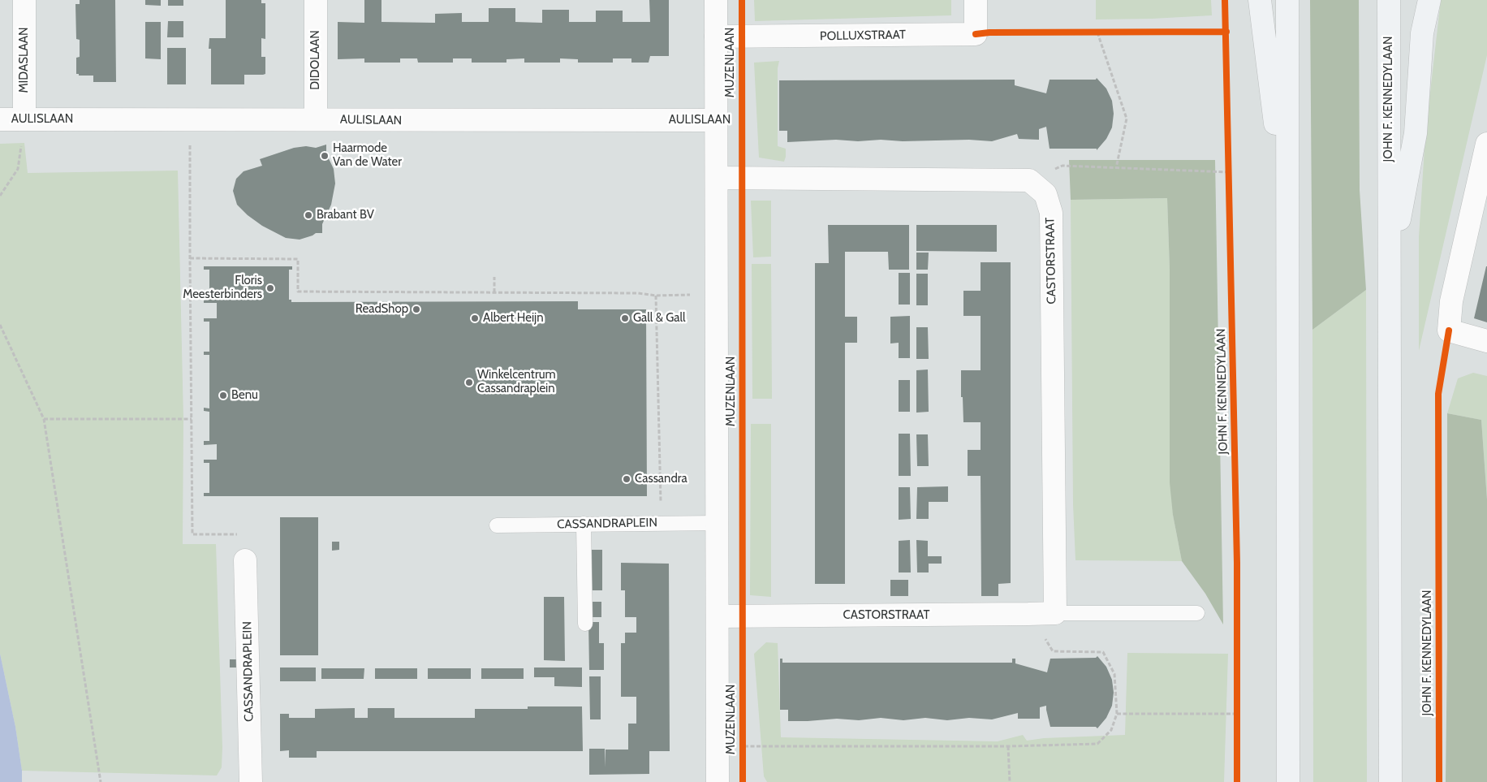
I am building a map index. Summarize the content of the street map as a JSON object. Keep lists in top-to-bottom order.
{
  "streets": {
    "main road": ["JOHN F. KENNEDYLAAN"],
    "street": [
      "POLLUXSTRAAT",
      "MIDASLAAN",
      "DIDOLAAN",
      "MUZENLAAN",
      "AULISLAAN",
      "CASTORSTRAAT",
      "CASSANDRAPLEIN"
    ]
  },
  "crossings": [
    ["POLLUXSTRAAT", "MUZENLAAN"],
    ["MIDASLAAN", "AULISLAAN"],
    ["DIDOLAAN", "AULISLAAN"],
    ["MUZENLAAN", "AULISLAAN"],
    ["MUZENLAAN", "CASTORSTRAAT"],
    ["MUZENLAAN", "CASSANDRAPLEIN"]
  ],
  "places": [
    "Haarmode Van de Water",
    "Brabant BV",
    "Floris Meesterbinders",
    "ReadShop",
    "Albert Heijn",
    "Gall & Gall",
    "Winkelcentrum Cassandraplein",
    "Benu",
    "Cassandra"
  ]
}
